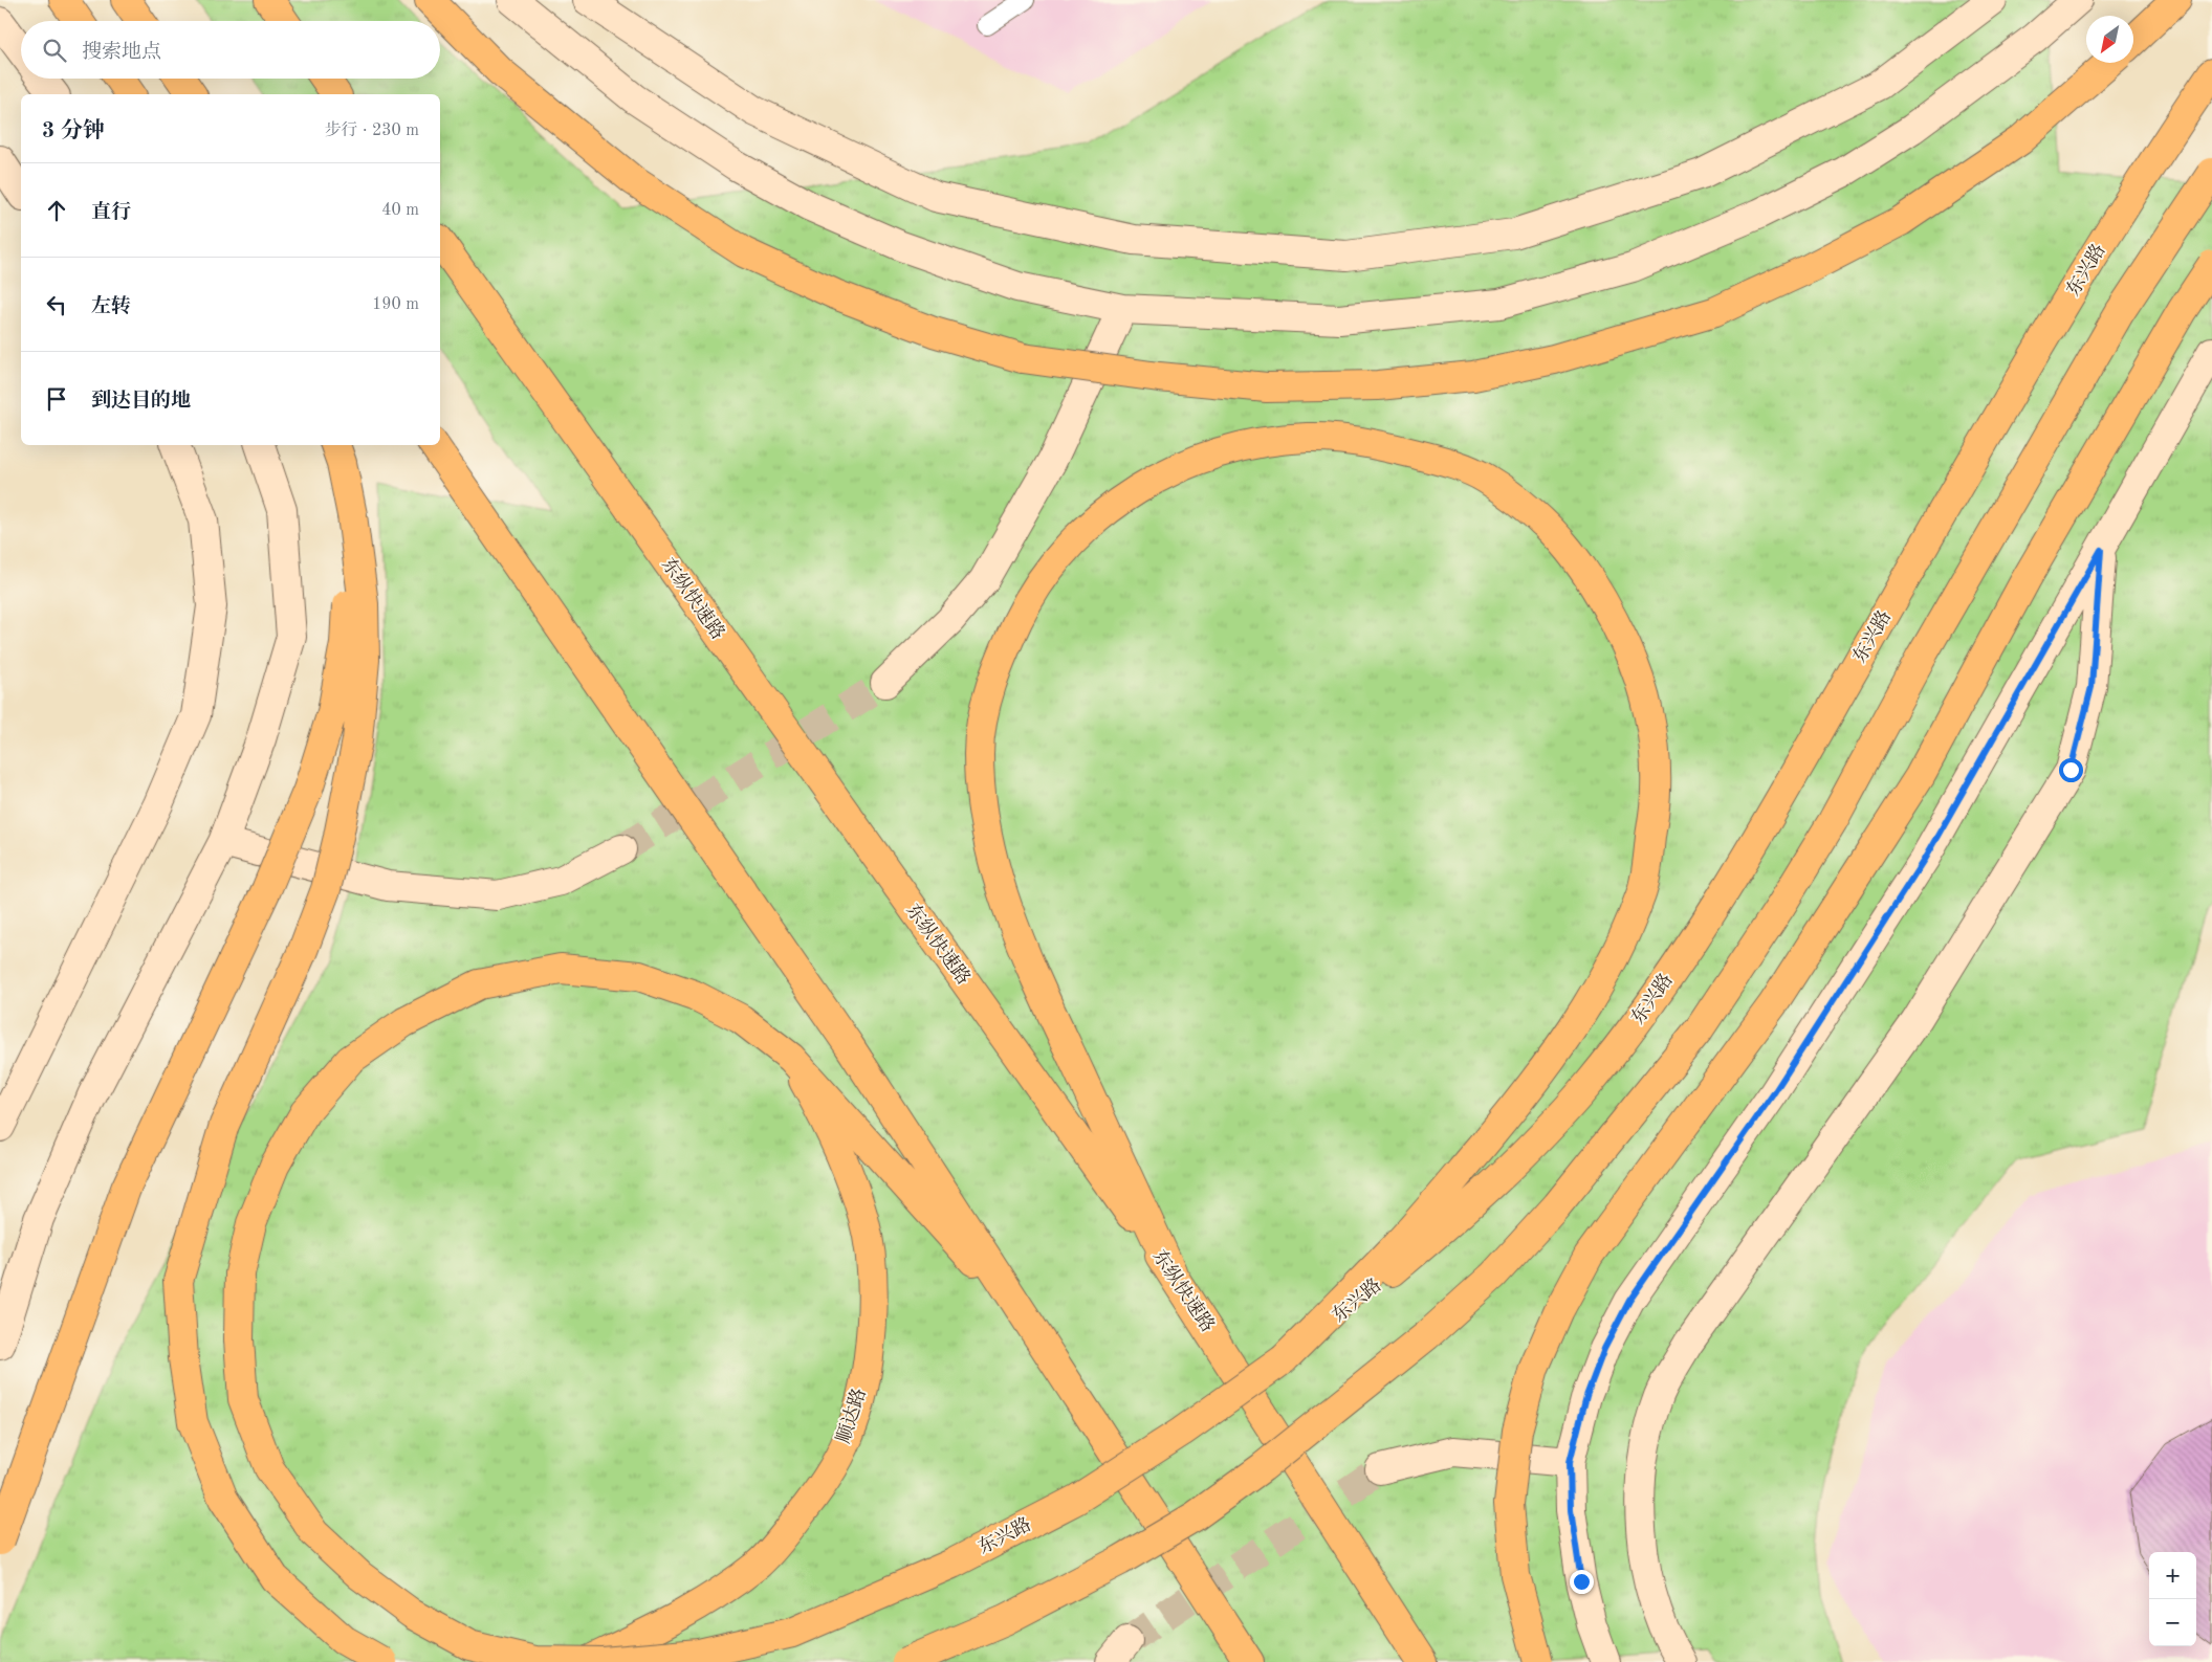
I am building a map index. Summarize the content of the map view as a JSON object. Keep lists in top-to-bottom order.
{
  "streets": {
    "main road": ["东兴路", "东纵快速路", "顺达路"]
  },
  "crossings": [
    ["东兴路", "顺达路"]
  ],
  "north": "bottom left",
  "page": {
    "search": "搜索地点",
    "heading": ["3 分钟", "步行 · 230 m"],
    "list": [
      ["直行", "40 m"],
      ["左转", "190 m"],
      "到达目的地"
    ],
    "map_buttons": ["+", "−"]
  }
}
